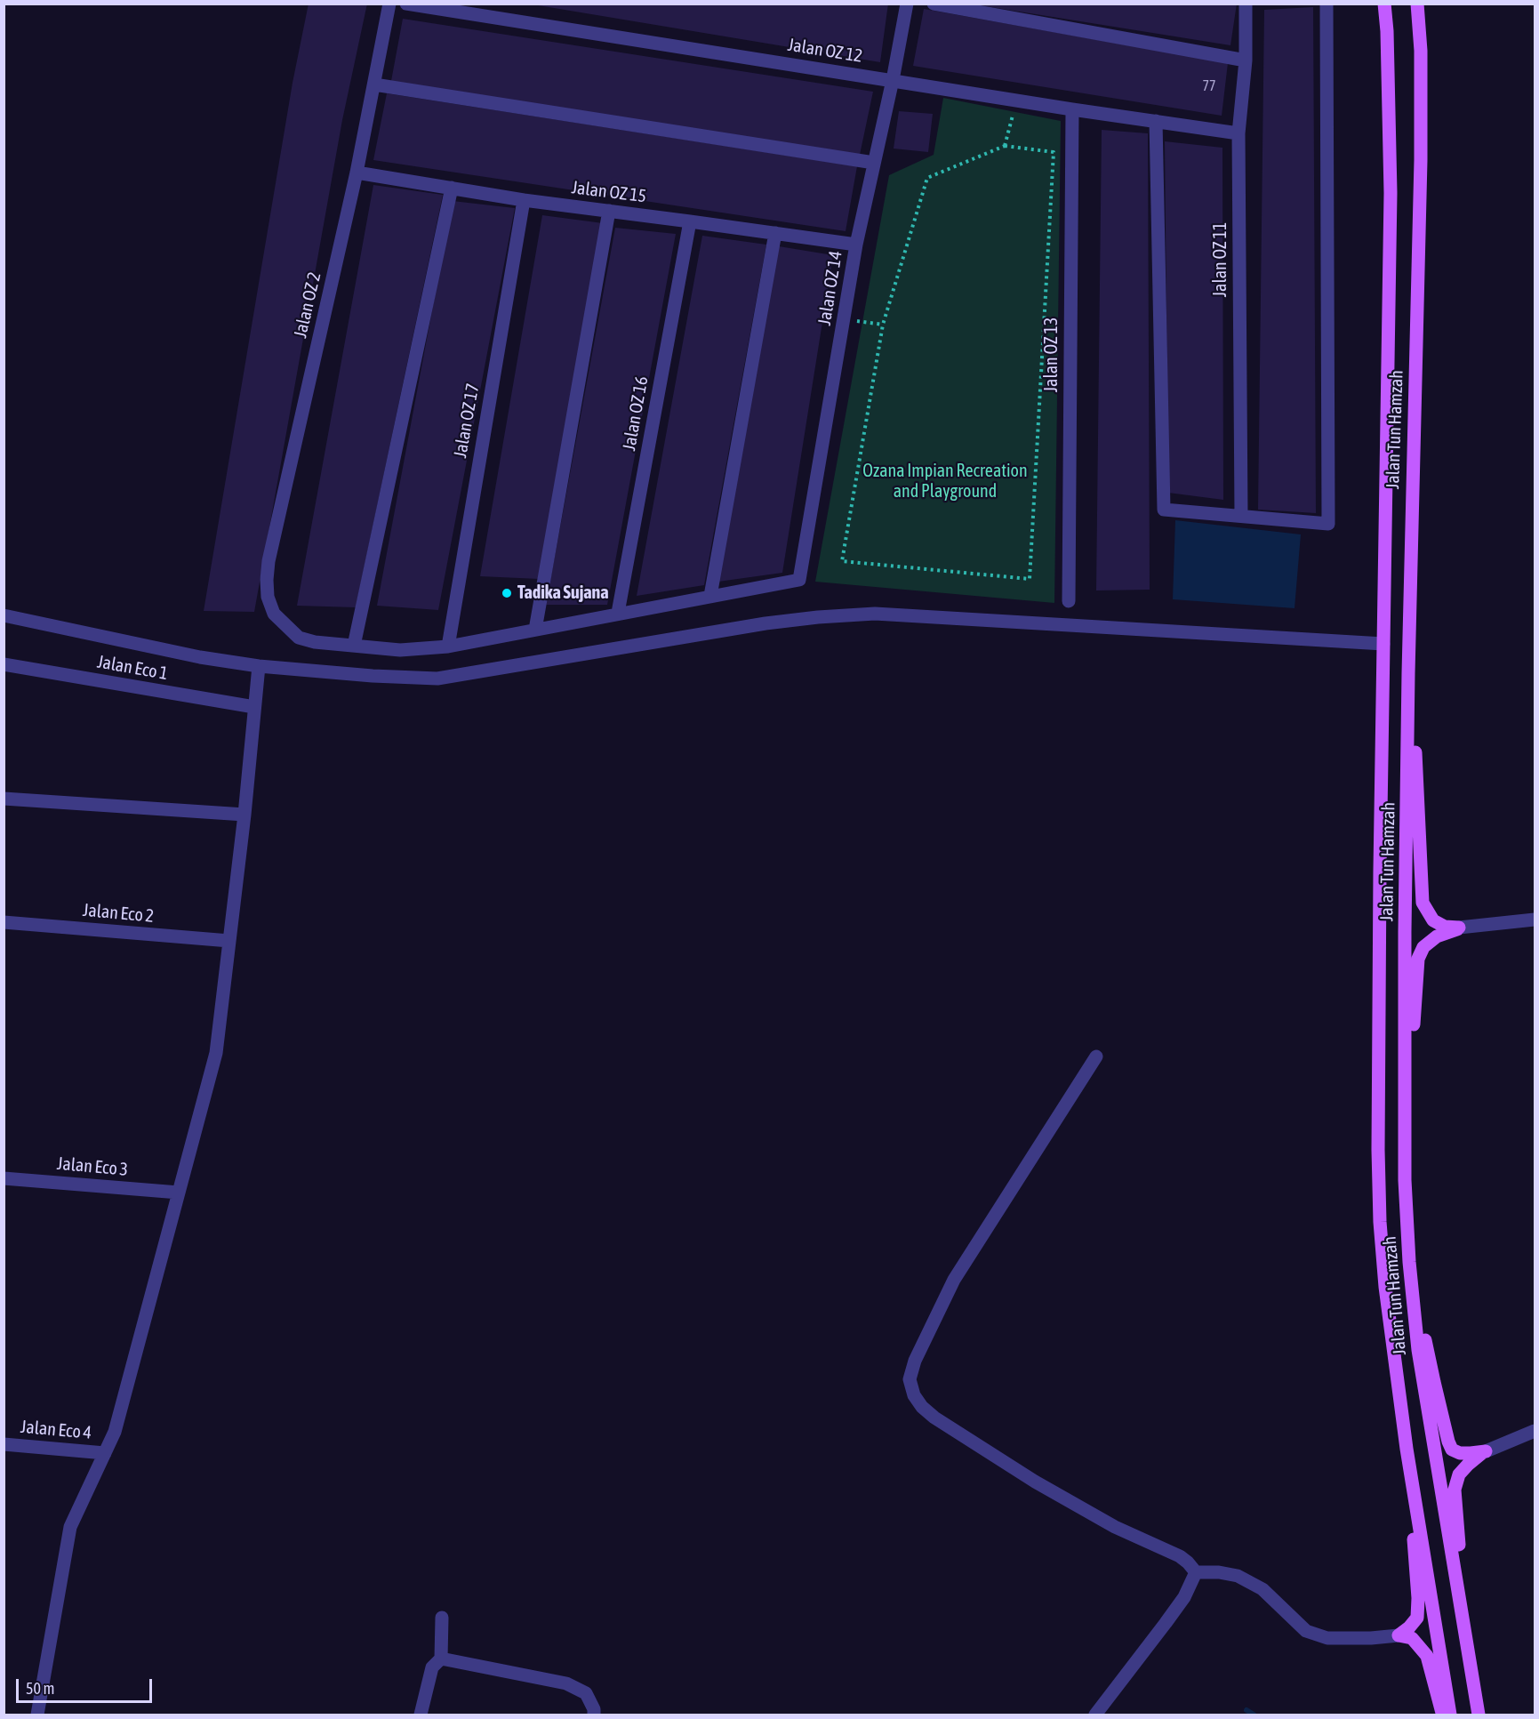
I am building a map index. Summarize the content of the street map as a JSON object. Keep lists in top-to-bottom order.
{
  "streets": {
    "main road": ["Jalan Tun Hamzah"],
    "street": [
      "Jalan OZ 12",
      "Jalan OZ 15",
      "Jalan OZ 11",
      "Jalan OZ 14",
      "Jalan OZ 2",
      "Jalan OZ 13",
      "Jalan OZ 16",
      "Jalan OZ 17",
      "Jalan Eco 1",
      "Jalan Eco 2",
      "Jalan Eco 3",
      "Jalan Eco 4"
    ]
  },
  "crossings": [
    ["Jalan OZ 12", "Jalan OZ 11"],
    ["Jalan OZ 12", "Jalan OZ 14"],
    ["Jalan OZ 12", "Jalan OZ 13"],
    ["Jalan OZ 15", "Jalan OZ 14"],
    ["Jalan OZ 15", "Jalan OZ 2"],
    ["Jalan OZ 15", "Jalan OZ 16"],
    ["Jalan OZ 15", "Jalan OZ 17"]
  ],
  "parks": ["Ozana Impian Recreation and Playground"],
  "places": ["Tadika Sujana"],
  "house_numbers": ["77"],
  "scale_bar": "50 m"
}
